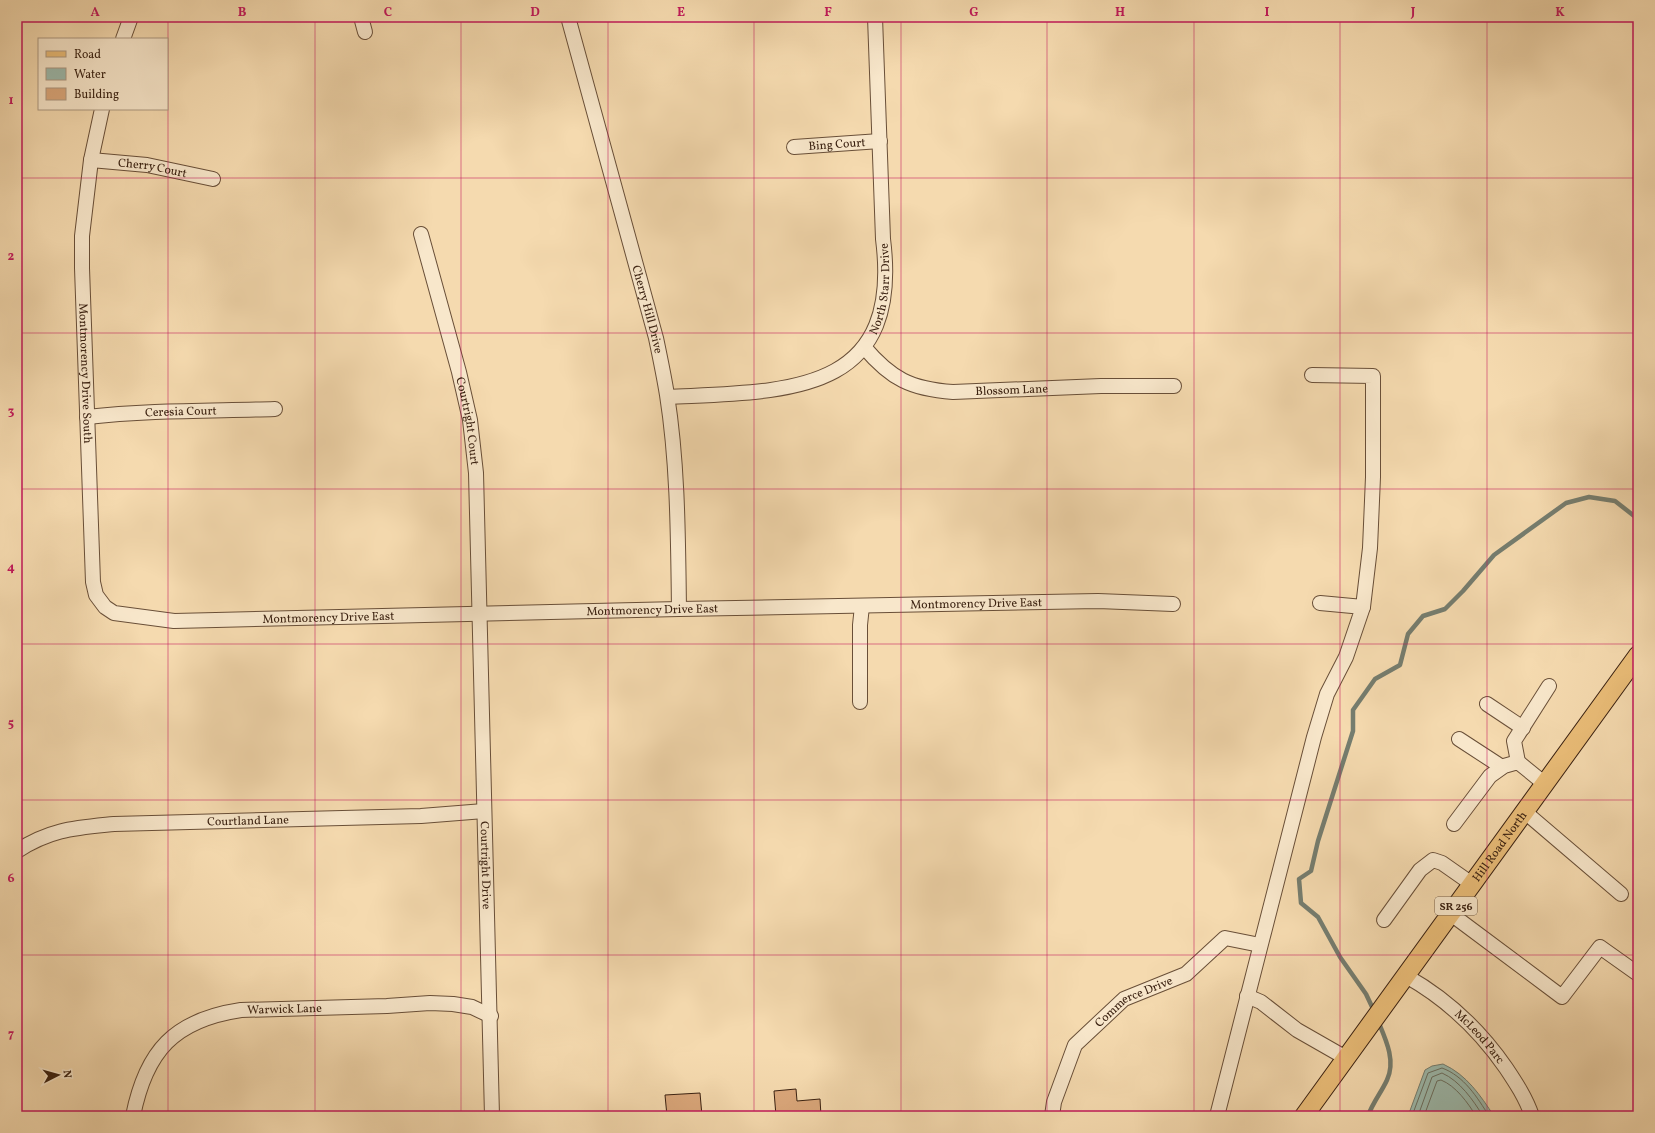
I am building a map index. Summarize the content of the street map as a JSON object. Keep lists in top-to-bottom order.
{
  "streets": {
    "main road": ["Hill Road North", "SR 256"],
    "street": [
      "Bing Court",
      "Cherry Court",
      "North Starr Drive",
      "Cherry Hill Drive",
      "Montmorency Drive South",
      "Blossom Lane",
      "Ceresia Court",
      "Courtright Court",
      "Montmorency Drive East",
      "Courtland Lane",
      "Courtright Drive",
      "Commerce Drive",
      "Warwick Lane",
      "McLeod Parc"
    ]
  },
  "crossings": [
    ["Bing Court", "North Starr Drive"],
    ["Cherry Court", "Montmorency Drive South"],
    ["North Starr Drive", "Cherry Hill Drive"],
    ["North Starr Drive", "Blossom Lane"],
    ["Cherry Hill Drive", "Montmorency Drive East"],
    ["Montmorency Drive South", "Ceresia Court"],
    ["Montmorency Drive South", "Montmorency Drive East"],
    ["Courtright Court", "Montmorency Drive East"],
    ["Courtright Court", "Courtright Drive"],
    ["Montmorency Drive East", "Courtright Drive"],
    ["Courtland Lane", "Courtright Drive"],
    ["Hill Road North", "McLeod Parc"],
    ["Courtright Drive", "Warwick Lane"]
  ],
  "legend": ["Road", "Water", "Building"],
  "north": "right",
  "grid": {
    "columns": [
      "A",
      "B",
      "C",
      "D",
      "E",
      "F",
      "G",
      "H",
      "I",
      "J",
      "K"
    ],
    "rows": [
      "1",
      "2",
      "3",
      "4",
      "5",
      "6",
      "7"
    ]
  }
}
